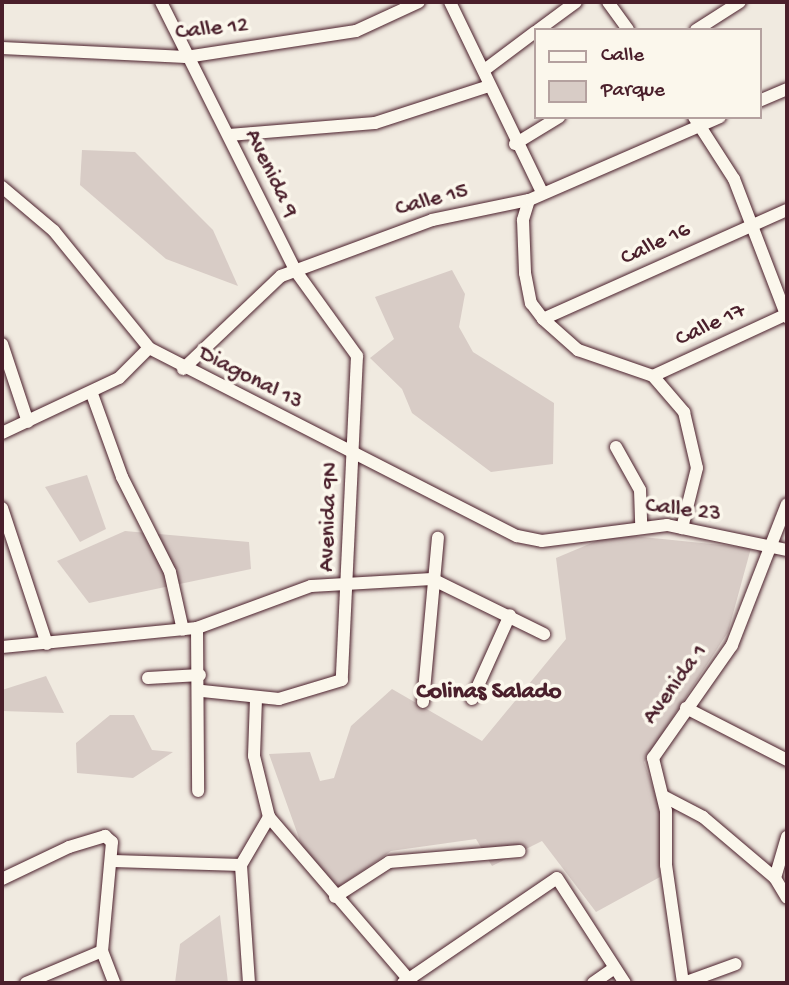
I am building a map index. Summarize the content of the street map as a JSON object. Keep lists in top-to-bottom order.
{
  "streets": {
    "street": [
      "Calle 12",
      "Avenida 9",
      "Calle 15",
      "Calle 16",
      "Calle 17",
      "Diagonal 13",
      "Calle 23",
      "Avenida 9N",
      "Avenida 1"
    ]
  },
  "crossings": [
    ["Calle 12", "Avenida 9"],
    ["Avenida 9", "Calle 15"],
    ["Avenida 9", "Avenida 9N"],
    ["Calle 15", "Diagonal 13"],
    ["Diagonal 13", "Calle 23"],
    ["Diagonal 13", "Avenida 9N"],
    ["Calle 23", "Avenida 1"]
  ],
  "districts": ["Colinas Salado"],
  "legend": ["Calle", "Parque"]
}
